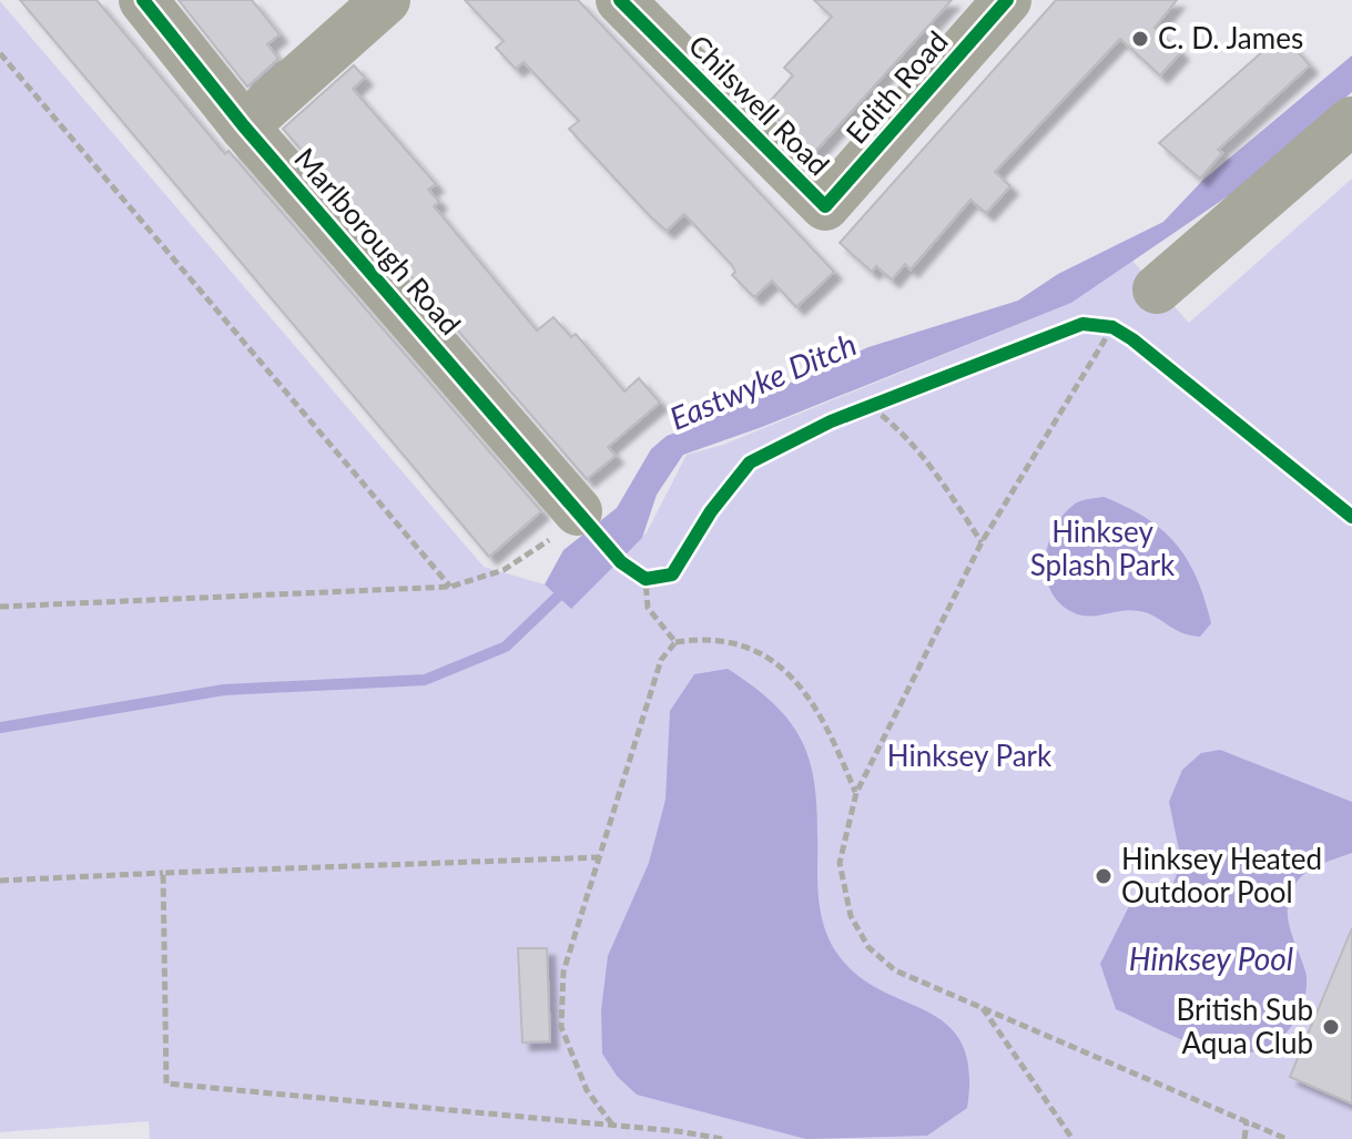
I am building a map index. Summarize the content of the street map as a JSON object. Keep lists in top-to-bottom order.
{
  "streets": {
    "street": ["Edith Road", "Chilswell Road", "Marlborough Road"]
  },
  "crossings": [
    ["Edith Road", "Chilswell Road"]
  ],
  "water": ["Eastwyke Ditch", "Hinksey Pool"],
  "parks": ["Hinksey Splash Park", "Hinksey Park"],
  "places": ["C. D. James", "Hinksey Heated Outdoor Pool", "British Sub Aqua Club"]
}
